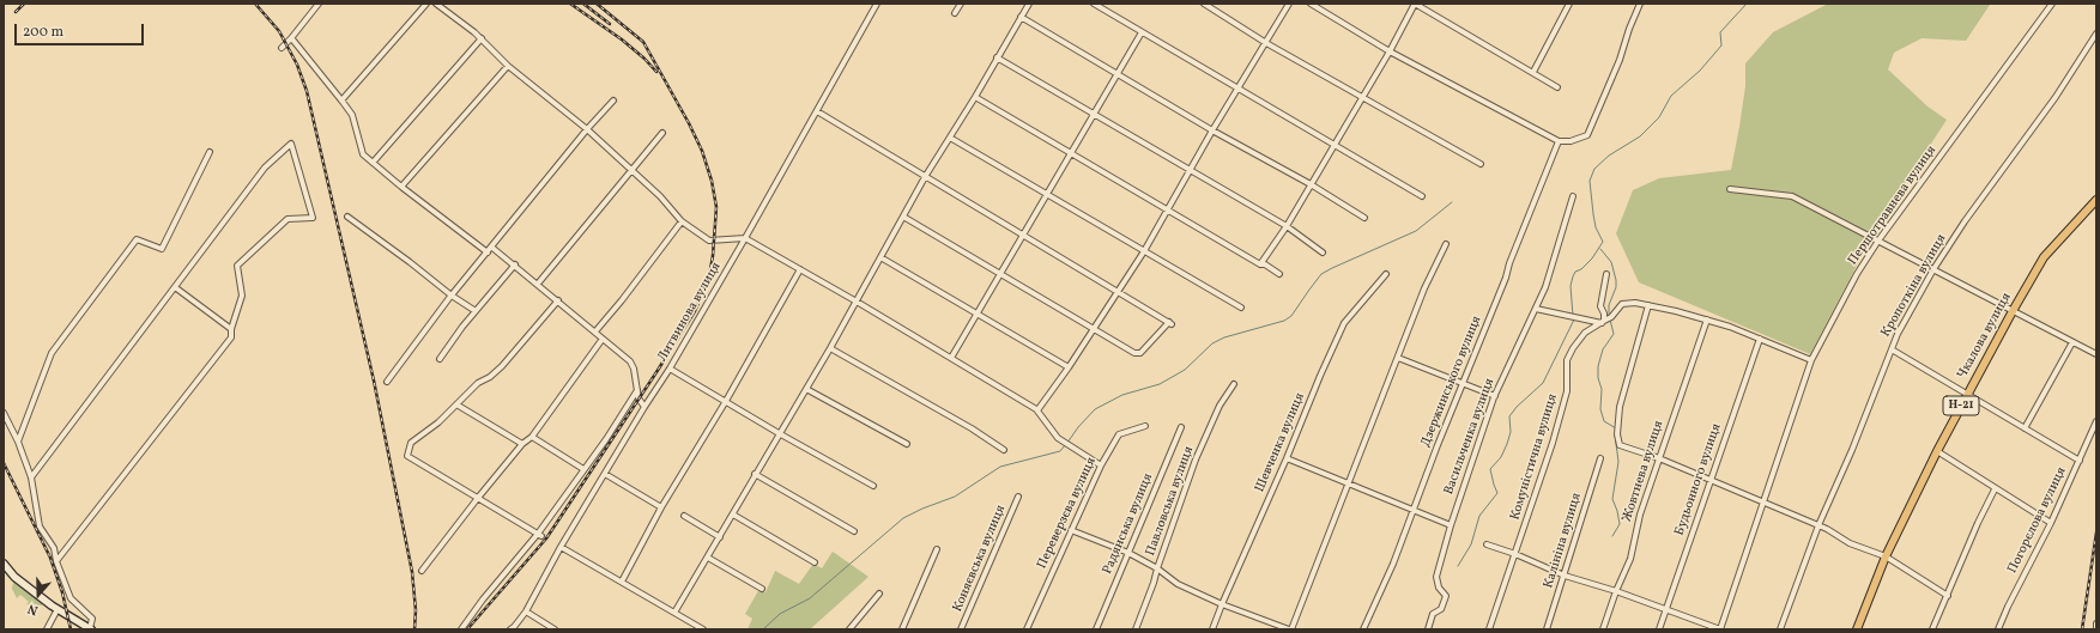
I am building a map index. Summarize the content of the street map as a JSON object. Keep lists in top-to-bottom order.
{
  "streets": {
    "main road": ["Чкалова вулиця", "Н-21"],
    "street": [
      "Першотравнева вулиця",
      "Кропоткіна вулиця",
      "Литвинова вулиця",
      "Дзержинського вулиця",
      "Васильченка вулиця",
      "Шевченка вулиця",
      "Комуністична вулиця",
      "Жовтнева вулиця",
      "Будьонного вулиця",
      "Павловська вулиця",
      "Переверзєва вулиця",
      "Погорєлова вулиця",
      "Радянська вулиця",
      "Калініна вулиця",
      "Коняєвська вулиця"
    ]
  },
  "scale_bar": "200 m",
  "north": "bottom"
}
